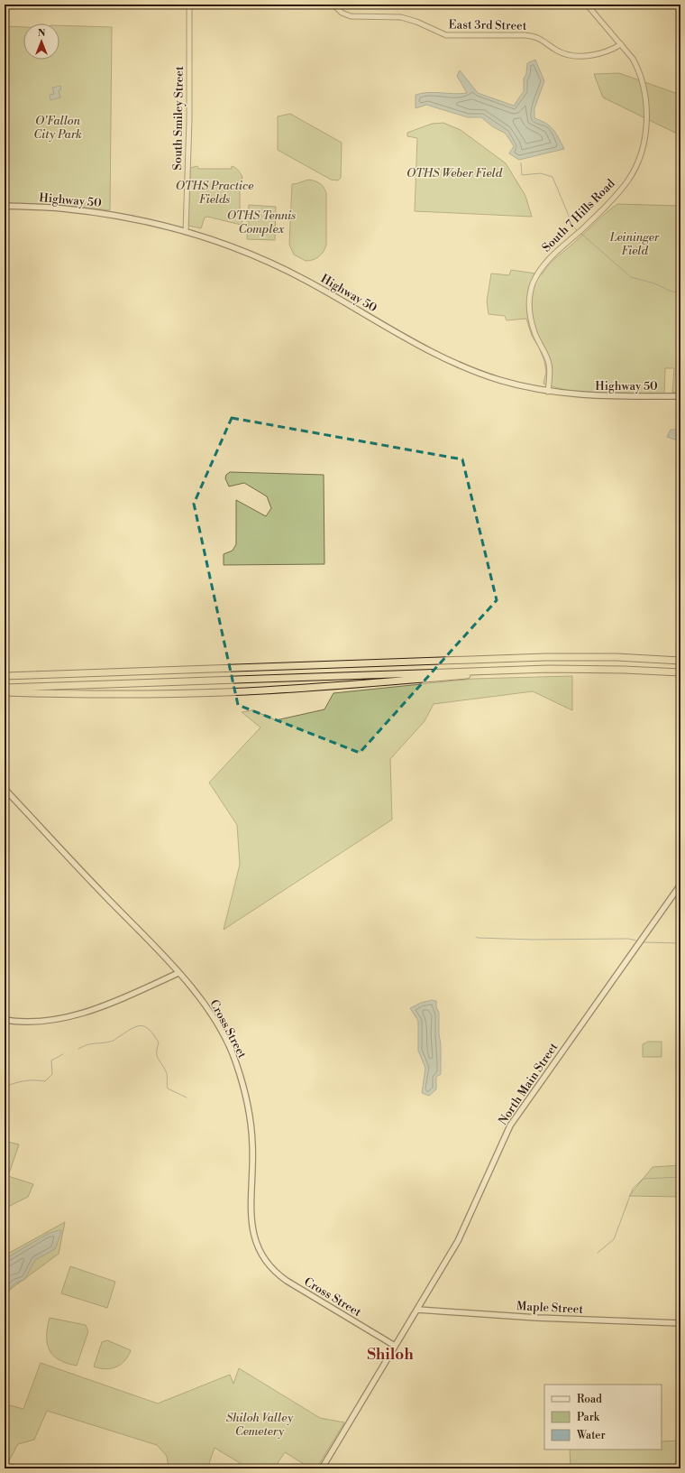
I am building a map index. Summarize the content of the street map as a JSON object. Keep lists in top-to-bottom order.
{
  "streets": {
    "main road": [
      "Highway 50",
      "Cross Street",
      "North Main Street",
      "Maple Street"
    ],
    "street": ["East 3rd Street", "South Smiley Street", "South 7 Hills Road"]
  },
  "crossings": [
    ["East 3rd Street", "South 7 Hills Road"],
    ["South Smiley Street", "Highway 50"],
    ["Highway 50", "South 7 Hills Road"],
    ["Cross Street", "North Main Street"],
    ["North Main Street", "Maple Street"]
  ],
  "districts": ["Shiloh"],
  "parks": [
    "O'Fallon City Park",
    "OTHS Weber Field",
    "OTHS Practice Fields",
    "OTHS Tennis Complex",
    "Leininger Field",
    "Shiloh Valley Cemetery"
  ],
  "legend": ["Road", "Park", "Water"],
  "north": "top"
}
